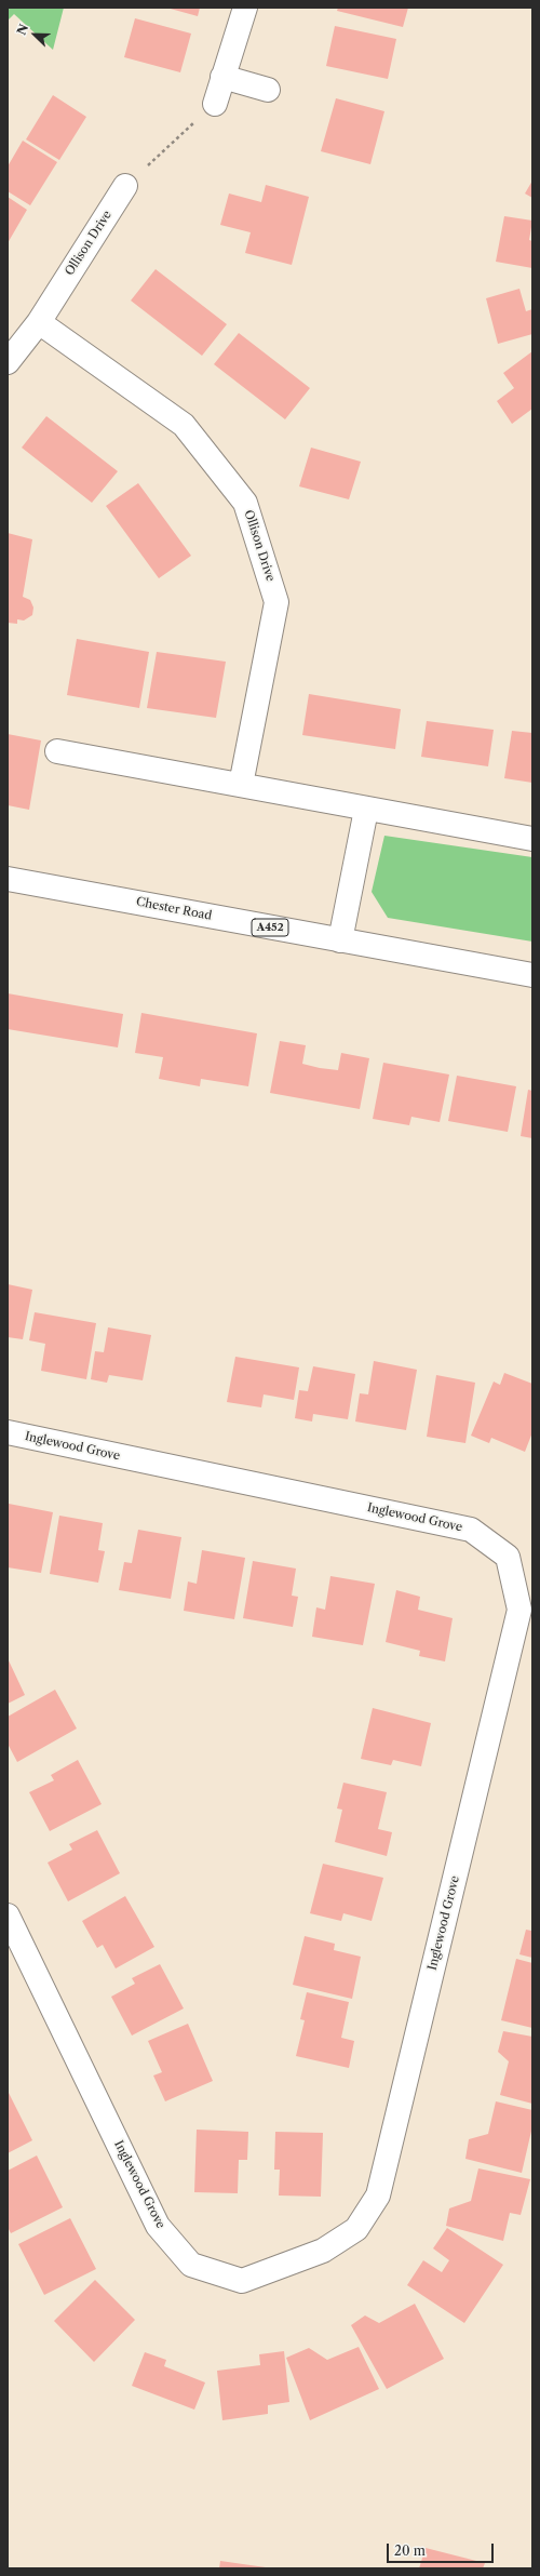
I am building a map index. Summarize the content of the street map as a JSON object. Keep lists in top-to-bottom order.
{
  "streets": {
    "main road": [
      "Ollison Drive",
      "Chester Road",
      "A452",
      "Inglewood Grove"
    ]
  },
  "scale_bar": "20 m",
  "north": "top left"
}
